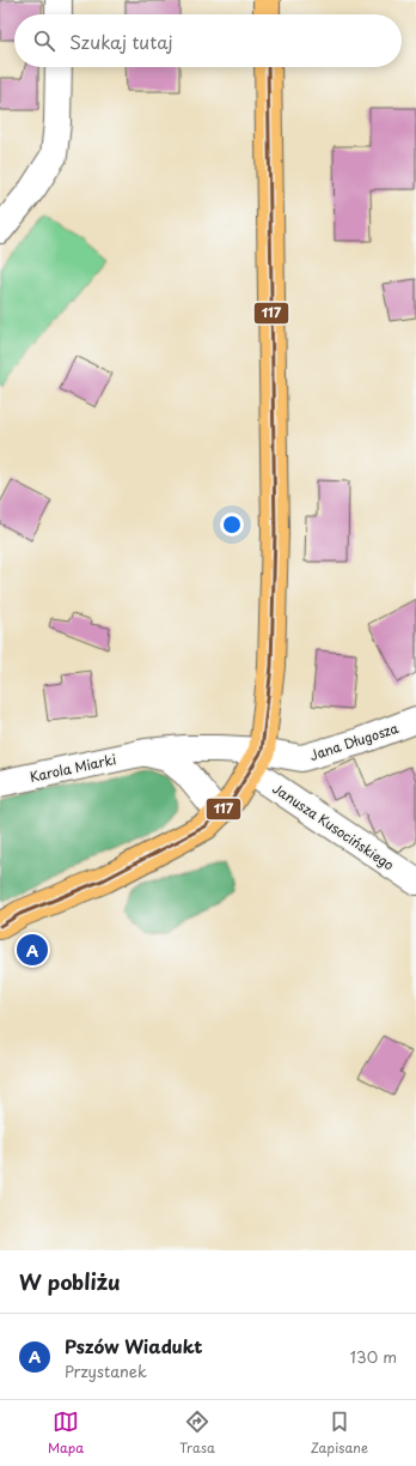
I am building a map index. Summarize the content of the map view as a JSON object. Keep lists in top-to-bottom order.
{
  "streets": {
    "street": ["Jana Długosza", "Karola Miarki", "Janusza Kusocińskiego"]
  },
  "crossings": [
    ["Jana Długosza", "Karola Miarki"],
    ["Jana Długosza", "Janusza Kusocińskiego"],
    ["Karola Miarki", "Janusza Kusocińskiego"]
  ],
  "lines": ["transit line 117"],
  "page": {
    "search": "Szukaj tutaj",
    "pins": "A",
    "heading": "W pobliżu",
    "list": [
      {
        "mark": "A",
        "name": "Pszów Wiadukt",
        "note": "Przystanek",
        "value": "130 m"
      }
    ],
    "nav": ["Mapa", "Trasa", "Zapisane"]
  }
}
